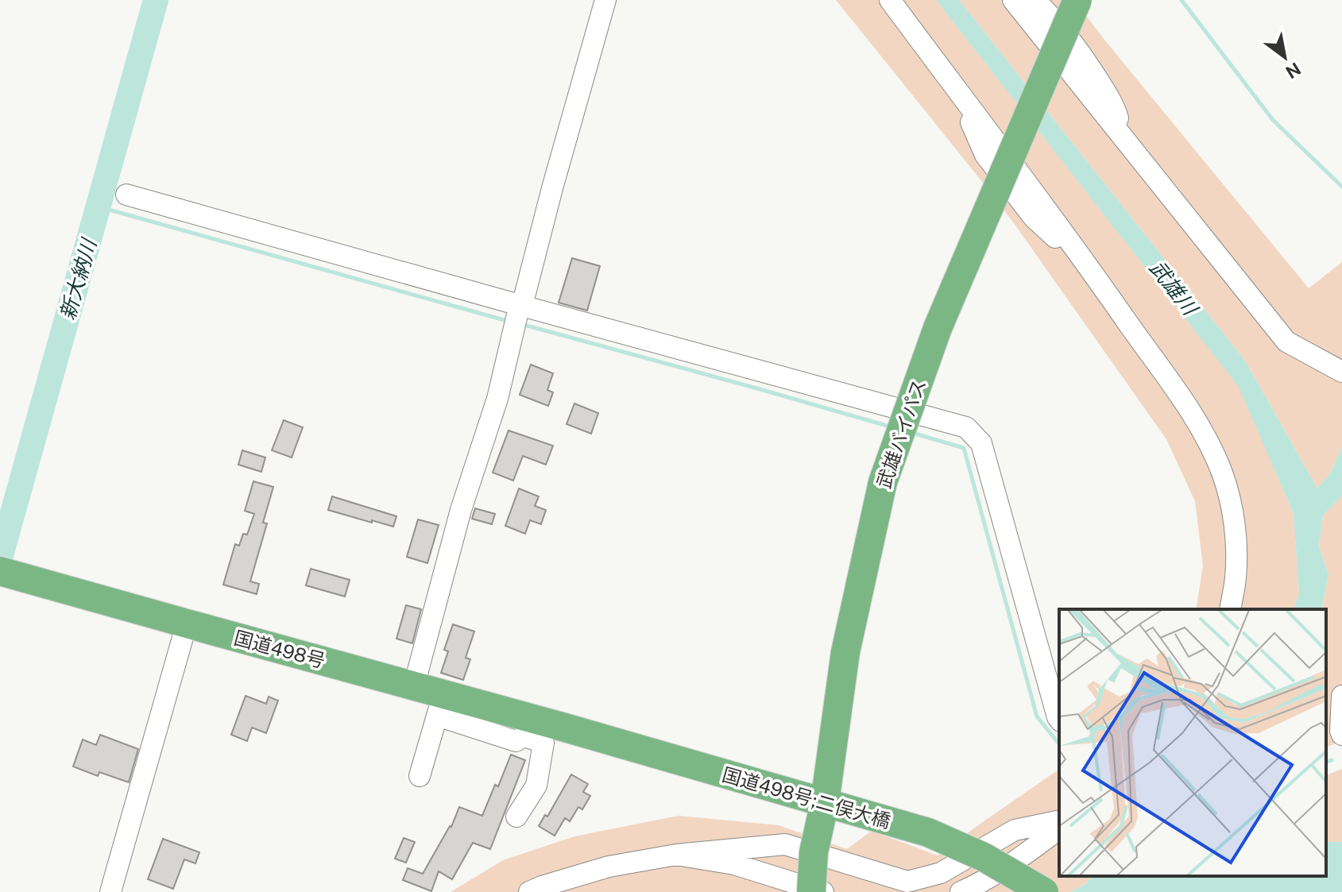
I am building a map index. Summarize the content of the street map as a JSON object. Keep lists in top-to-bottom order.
{
  "streets": {
    "highway": ["武雄バイパス", "国道498号", "国道498号;二俣大橋"]
  },
  "crossings": [
    ["武雄バイパス", "国道498号;二俣大橋"],
    ["国道498号", "国道498号;二俣大橋"]
  ],
  "water": ["新大納川", "武雄川"],
  "north": "bottom right"
}
